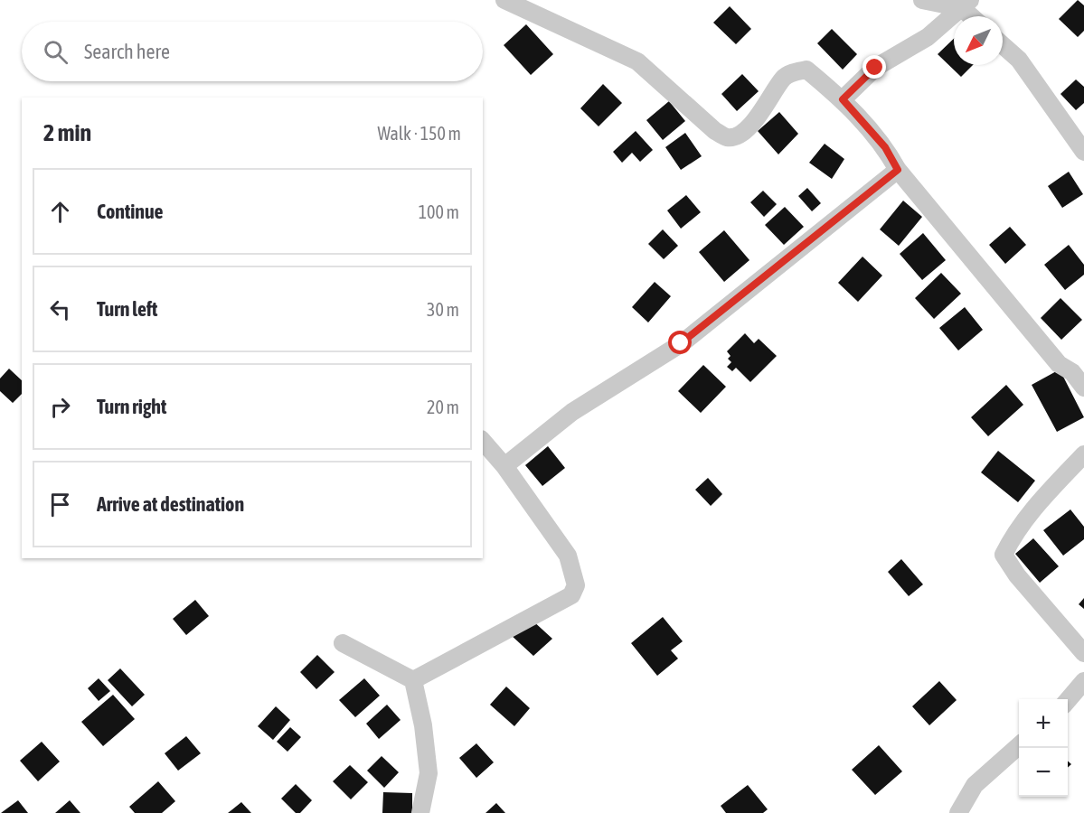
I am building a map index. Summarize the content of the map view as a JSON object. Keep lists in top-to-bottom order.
{
  "north": "bottom left",
  "page": {
    "search": "Search here",
    "heading": ["2 min", "Walk · 150 m"],
    "list": [
      ["Continue", "100 m"],
      ["Turn left", "30 m"],
      ["Turn right", "20 m"],
      "Arrive at destination"
    ],
    "map_buttons": ["+", "−"]
  }
}
